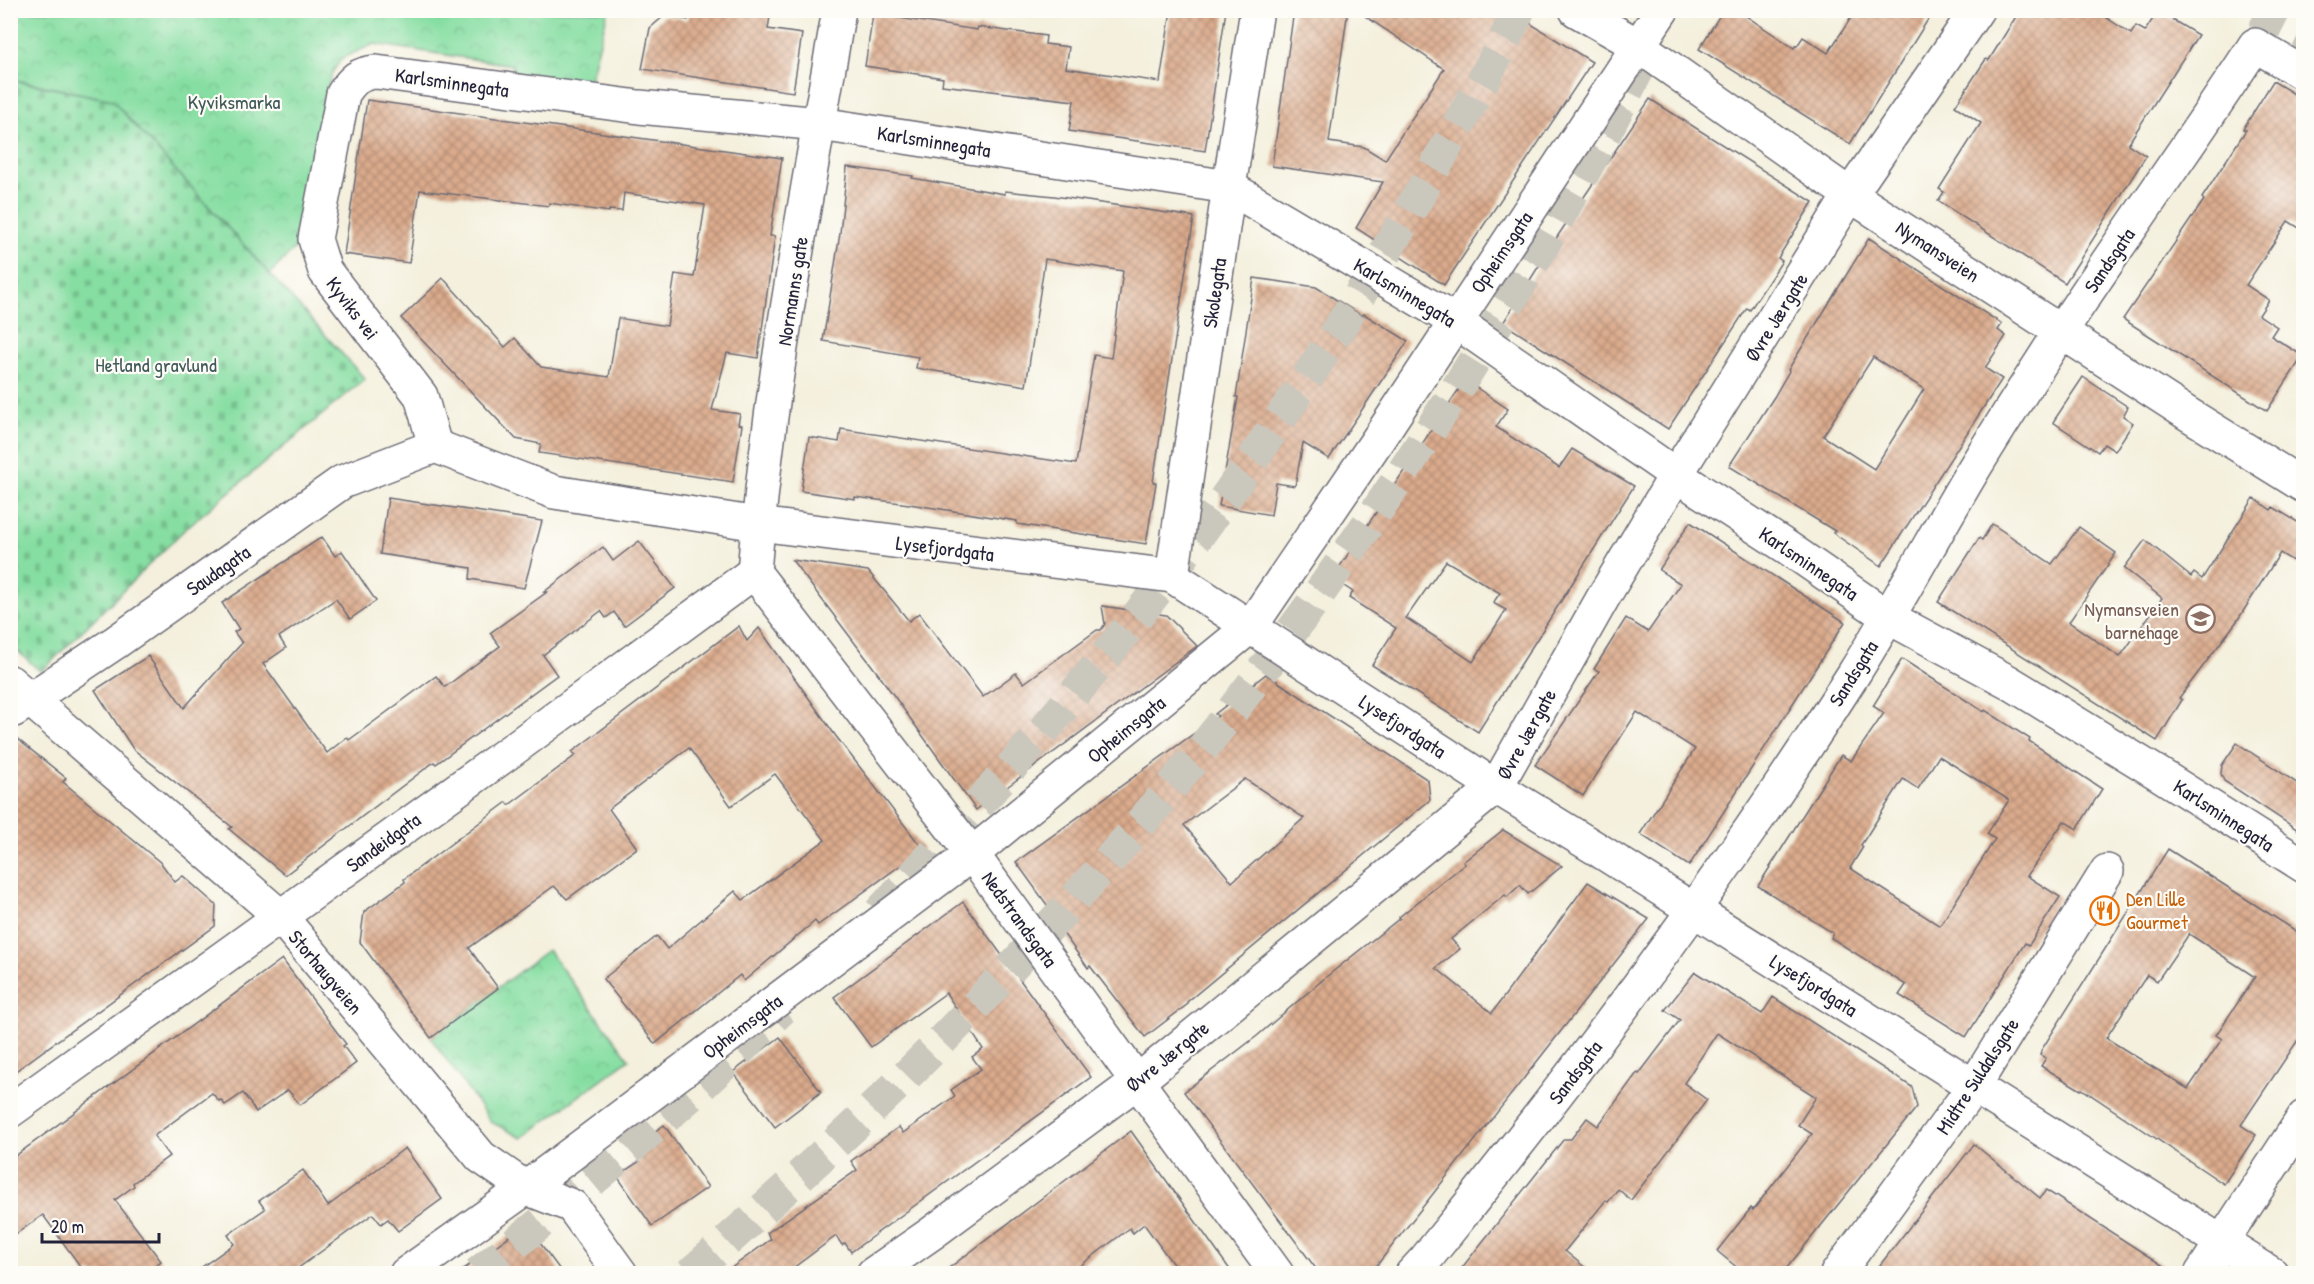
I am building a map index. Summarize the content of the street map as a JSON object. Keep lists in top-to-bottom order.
{
  "streets": {
    "street": [
      "Karlsminnegata",
      "Nymansveien",
      "Opheimsgata",
      "Sandsgata",
      "Normanns gate",
      "Skolegata",
      "Kyviks vei",
      "Øvre Jærgate",
      "Lysefjordgata",
      "Saudagata",
      "Sandeidgata",
      "Nedstrandsgata",
      "Storhaugveien",
      "Midtre Suldalsgate"
    ]
  },
  "crossings": [
    ["Karlsminnegata", "Opheimsgata"],
    ["Karlsminnegata", "Sandsgata"],
    ["Karlsminnegata", "Normanns gate"],
    ["Karlsminnegata", "Skolegata"],
    ["Karlsminnegata", "Kyviks vei"],
    ["Karlsminnegata", "Øvre Jærgate"],
    ["Nymansveien", "Opheimsgata"],
    ["Nymansveien", "Sandsgata"],
    ["Nymansveien", "Øvre Jærgate"],
    ["Opheimsgata", "Lysefjordgata"],
    ["Opheimsgata", "Nedstrandsgata"],
    ["Opheimsgata", "Storhaugveien"],
    ["Sandsgata", "Lysefjordgata"],
    ["Normanns gate", "Lysefjordgata"],
    ["Normanns gate", "Sandeidgata"],
    ["Normanns gate", "Nedstrandsgata"],
    ["Skolegata", "Lysefjordgata"],
    ["Kyviks vei", "Lysefjordgata"],
    ["Kyviks vei", "Saudagata"],
    ["Øvre Jærgate", "Lysefjordgata"],
    ["Øvre Jærgate", "Nedstrandsgata"],
    ["Lysefjordgata", "Saudagata"],
    ["Lysefjordgata", "Midtre Suldalsgate"],
    ["Saudagata", "Storhaugveien"],
    ["Sandeidgata", "Nedstrandsgata"],
    ["Sandeidgata", "Storhaugveien"]
  ],
  "parks": ["Kyviksmarka", "Hetland gravlund"],
  "places": {
    "school or university": ["Nymansveien barnehage"],
    "restaurant": ["Den Lille Gourmet"]
  },
  "scale_bar": "20 m"
}
